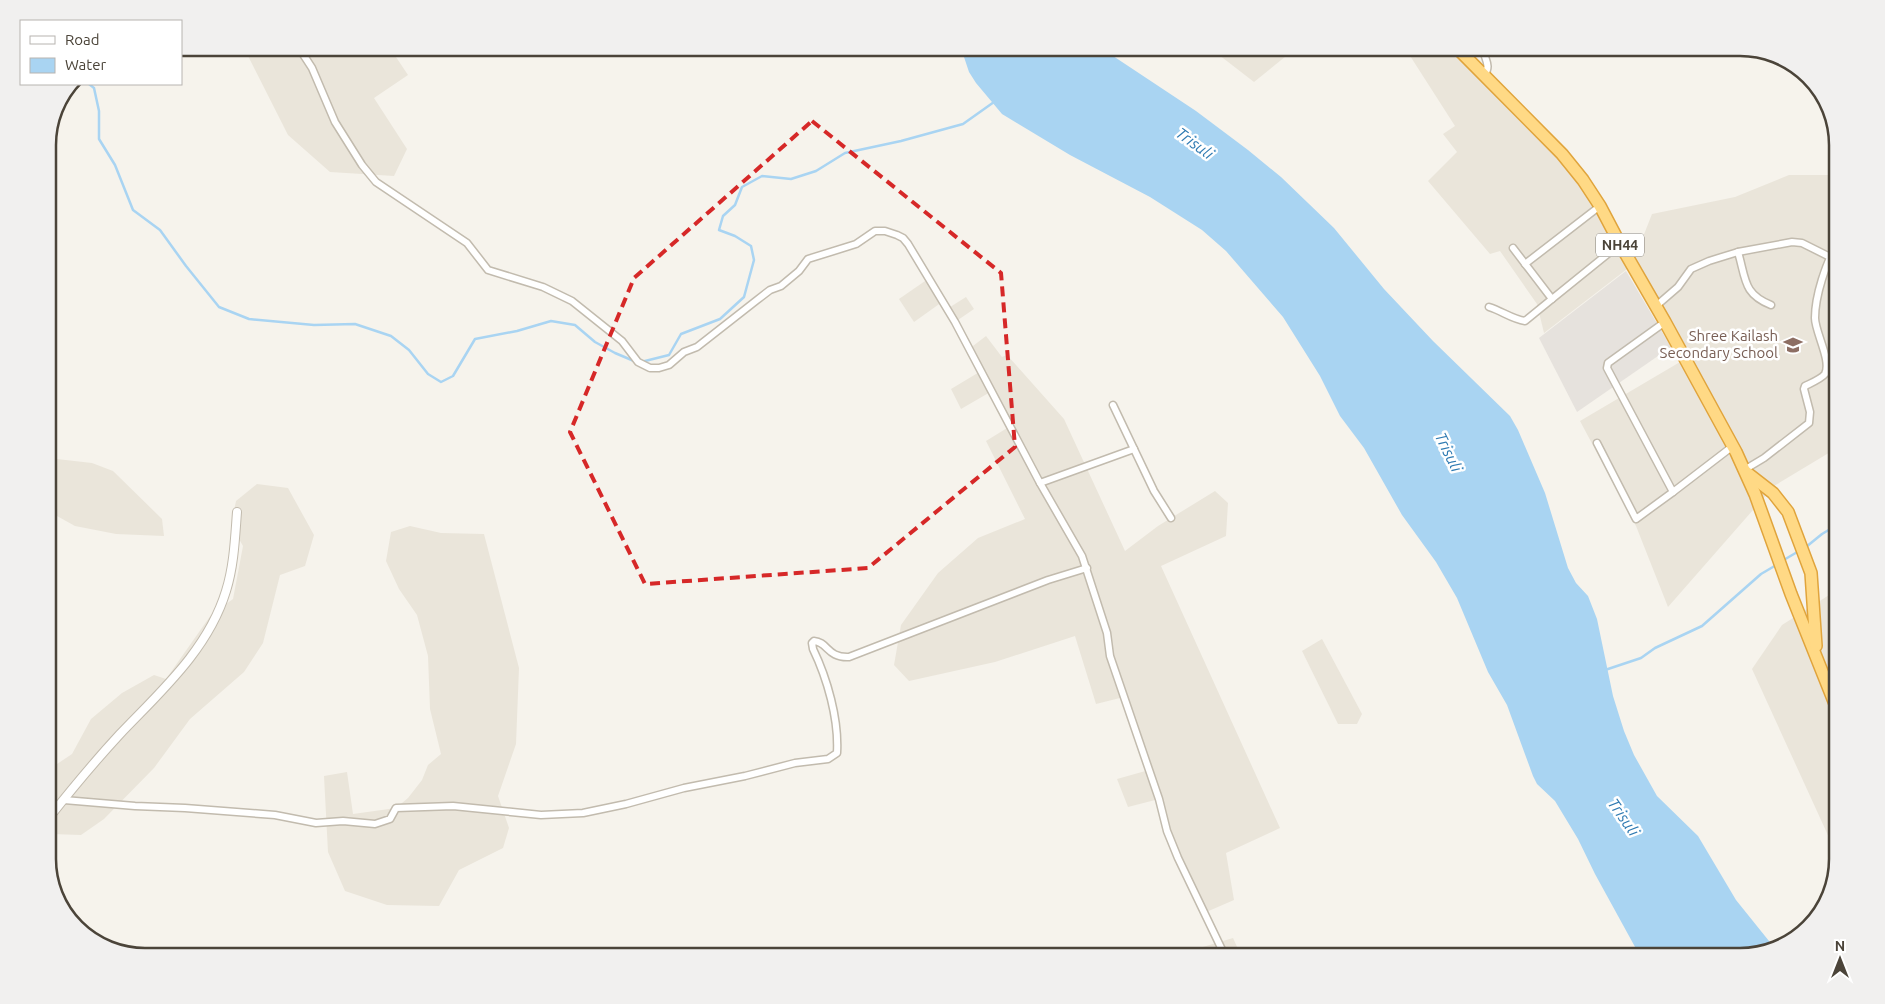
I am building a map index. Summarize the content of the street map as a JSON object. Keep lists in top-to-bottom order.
{
  "streets": {
    "highway": ["NH44"]
  },
  "water": ["Trisuli"],
  "places": {
    "school or university": ["Shree Kailash Secondary School"]
  },
  "legend": ["Road", "Water"],
  "north": "top"
}
